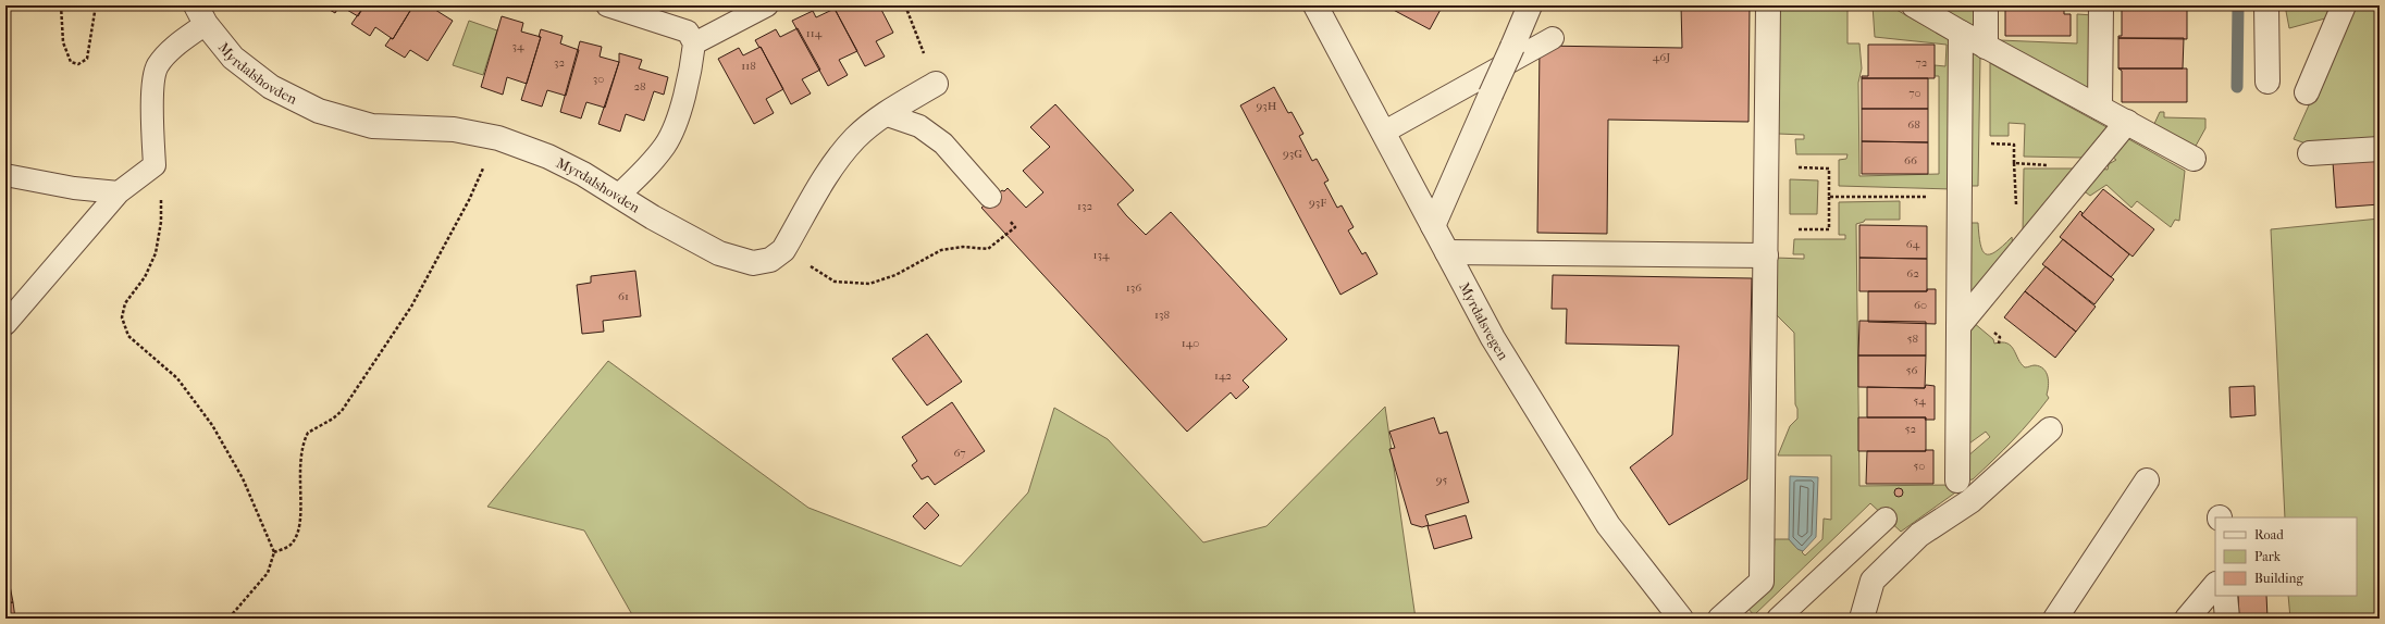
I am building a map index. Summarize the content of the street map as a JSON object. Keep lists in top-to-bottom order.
{
  "streets": {
    "street": ["Myrdalshovden", "Myrdalsvegen"]
  },
  "house_numbers": [
    "114",
    "34",
    "46J",
    "32",
    "72",
    "118",
    "30",
    "28",
    "70",
    "93H",
    "68",
    "93G",
    "66",
    "93F",
    "132",
    "64",
    "134",
    "62",
    "136",
    "61",
    "60",
    "138",
    "58",
    "140",
    "56",
    "142",
    "54",
    "52",
    "67",
    "50",
    "95"
  ],
  "legend": ["Road", "Park", "Building"]
}
